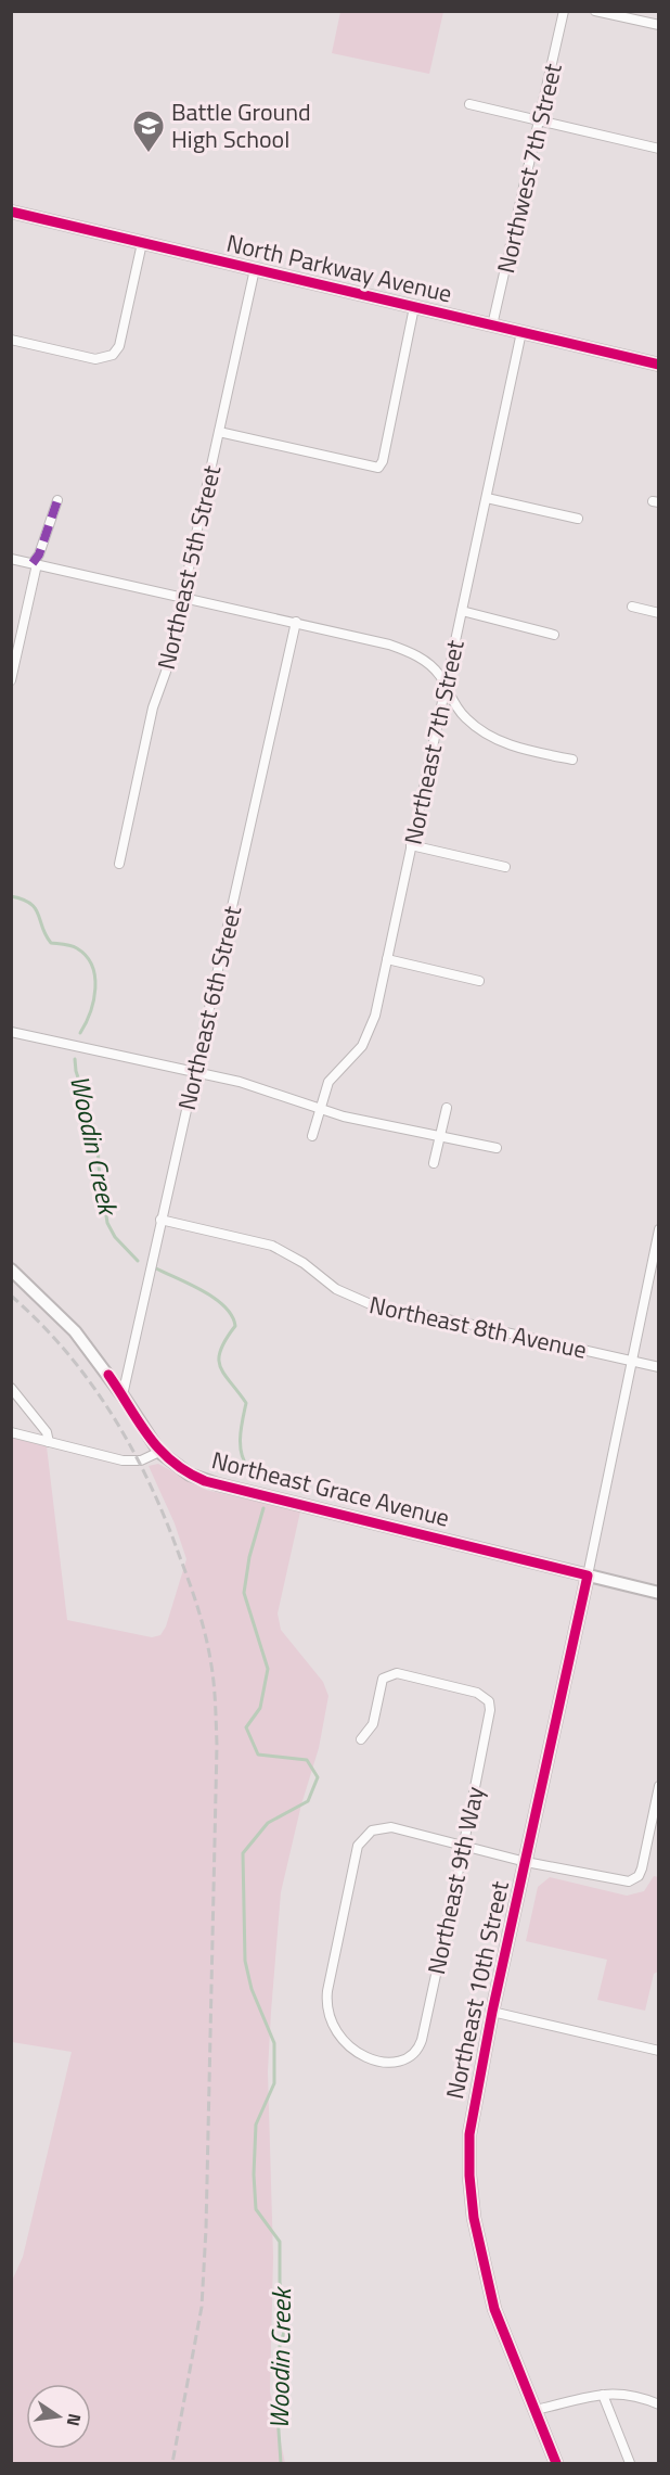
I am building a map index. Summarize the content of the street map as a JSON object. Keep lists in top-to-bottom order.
{
  "streets": {
    "street": [
      "Northwest 7th Street",
      "North Parkway Avenue",
      "Northeast 5th Street",
      "Northeast 7th Street",
      "Northeast 6th Street",
      "Northeast 8th Avenue",
      "Northeast Grace Avenue",
      "Northeast 9th Way",
      "Northeast 10th Street"
    ]
  },
  "crossings": [
    ["Northwest 7th Street", "North Parkway Avenue"],
    ["North Parkway Avenue", "Northeast 5th Street"],
    ["North Parkway Avenue", "Northeast 7th Street"],
    ["Northeast 6th Street", "Northeast 8th Avenue"],
    ["Northeast 6th Street", "Northeast Grace Avenue"],
    ["Northeast 8th Avenue", "Northeast 10th Street"],
    ["Northeast Grace Avenue", "Northeast 10th Street"]
  ],
  "water": ["Woodin Creek"],
  "places": {
    "school or university": ["Battle Ground High School"]
  },
  "north": "right"
}
